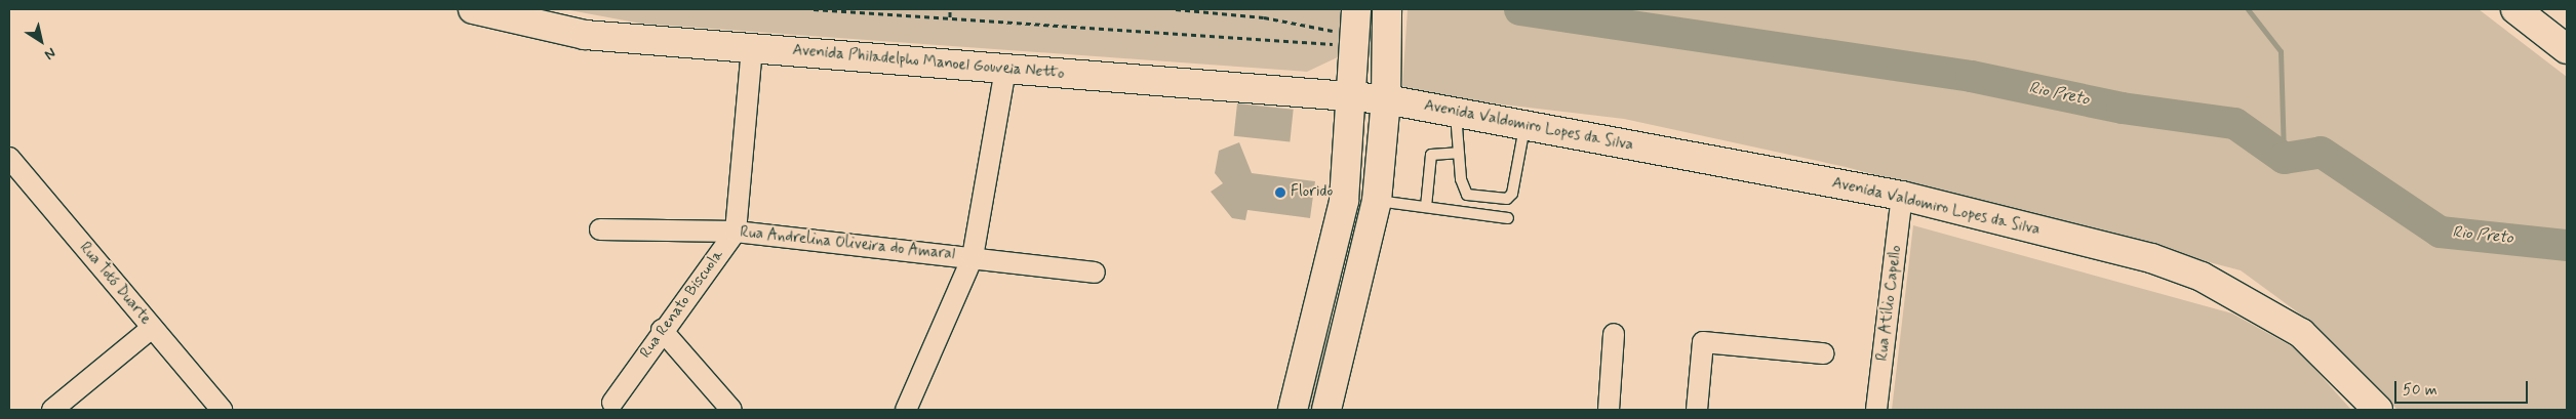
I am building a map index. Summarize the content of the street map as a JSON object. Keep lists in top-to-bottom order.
{
  "streets": {
    "main road": ["Avenida Philadelpho Manoel Gouveia Netto", "Avenida Valdomiro Lopes da Silva"],
    "street": [
      "Rua Andrelina Oliveira do Amaral",
      "Rua Totó Duarte",
      "Rua Atílio Capello",
      "Rua Renato Biscuola"
    ]
  },
  "crossings": [
    ["Avenida Philadelpho Manoel Gouveia Netto", "Avenida Valdomiro Lopes da Silva"],
    ["Avenida Valdomiro Lopes da Silva", "Rua Atílio Capello"],
    ["Rua Andrelina Oliveira do Amaral", "Rua Renato Biscuola"]
  ],
  "water": ["Rio Preto"],
  "places": ["Florido"],
  "scale_bar": "50 m",
  "north": "bottom right"
}
